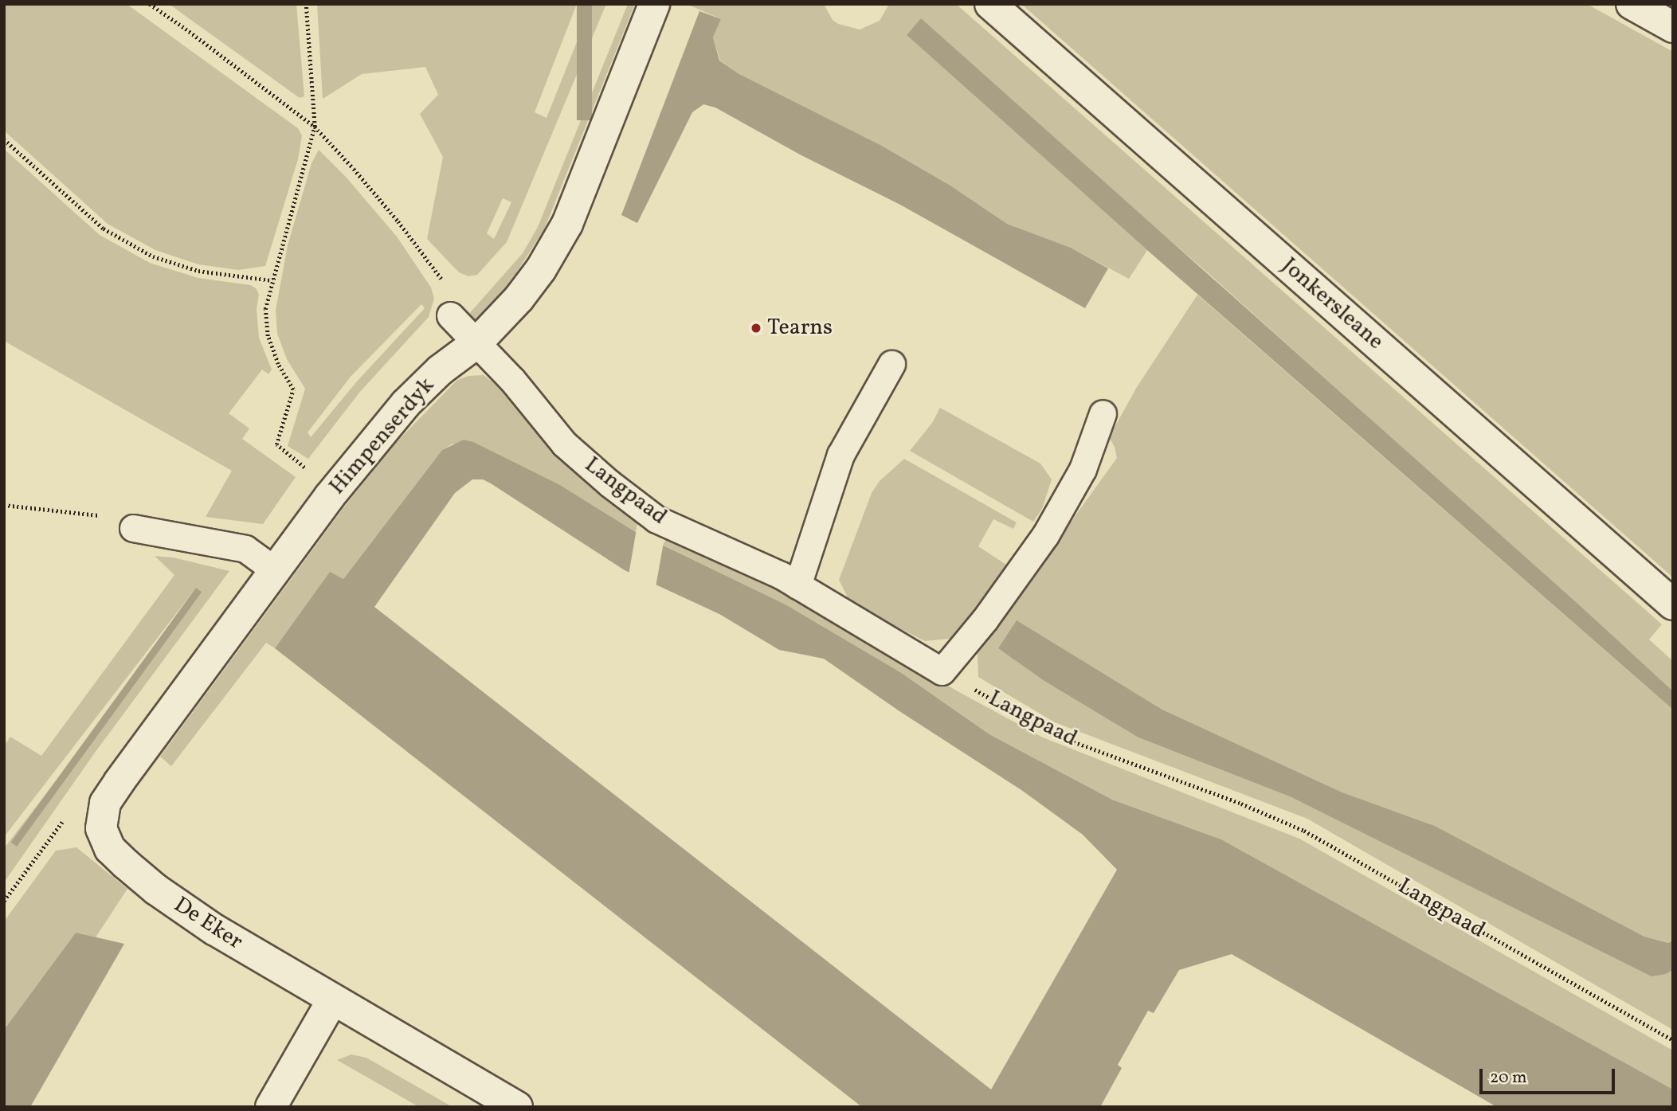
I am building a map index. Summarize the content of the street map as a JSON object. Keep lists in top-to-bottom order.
{
  "streets": {
    "street": ["Jonkersleane", "Himpenserdyk", "De Eker"],
    "lane": ["Langpaad"]
  },
  "crossings": [
    ["Himpenserdyk", "Langpaad"],
    ["Himpenserdyk", "De Eker"]
  ],
  "places": ["Tearns"],
  "scale_bar": "20 m"
}
